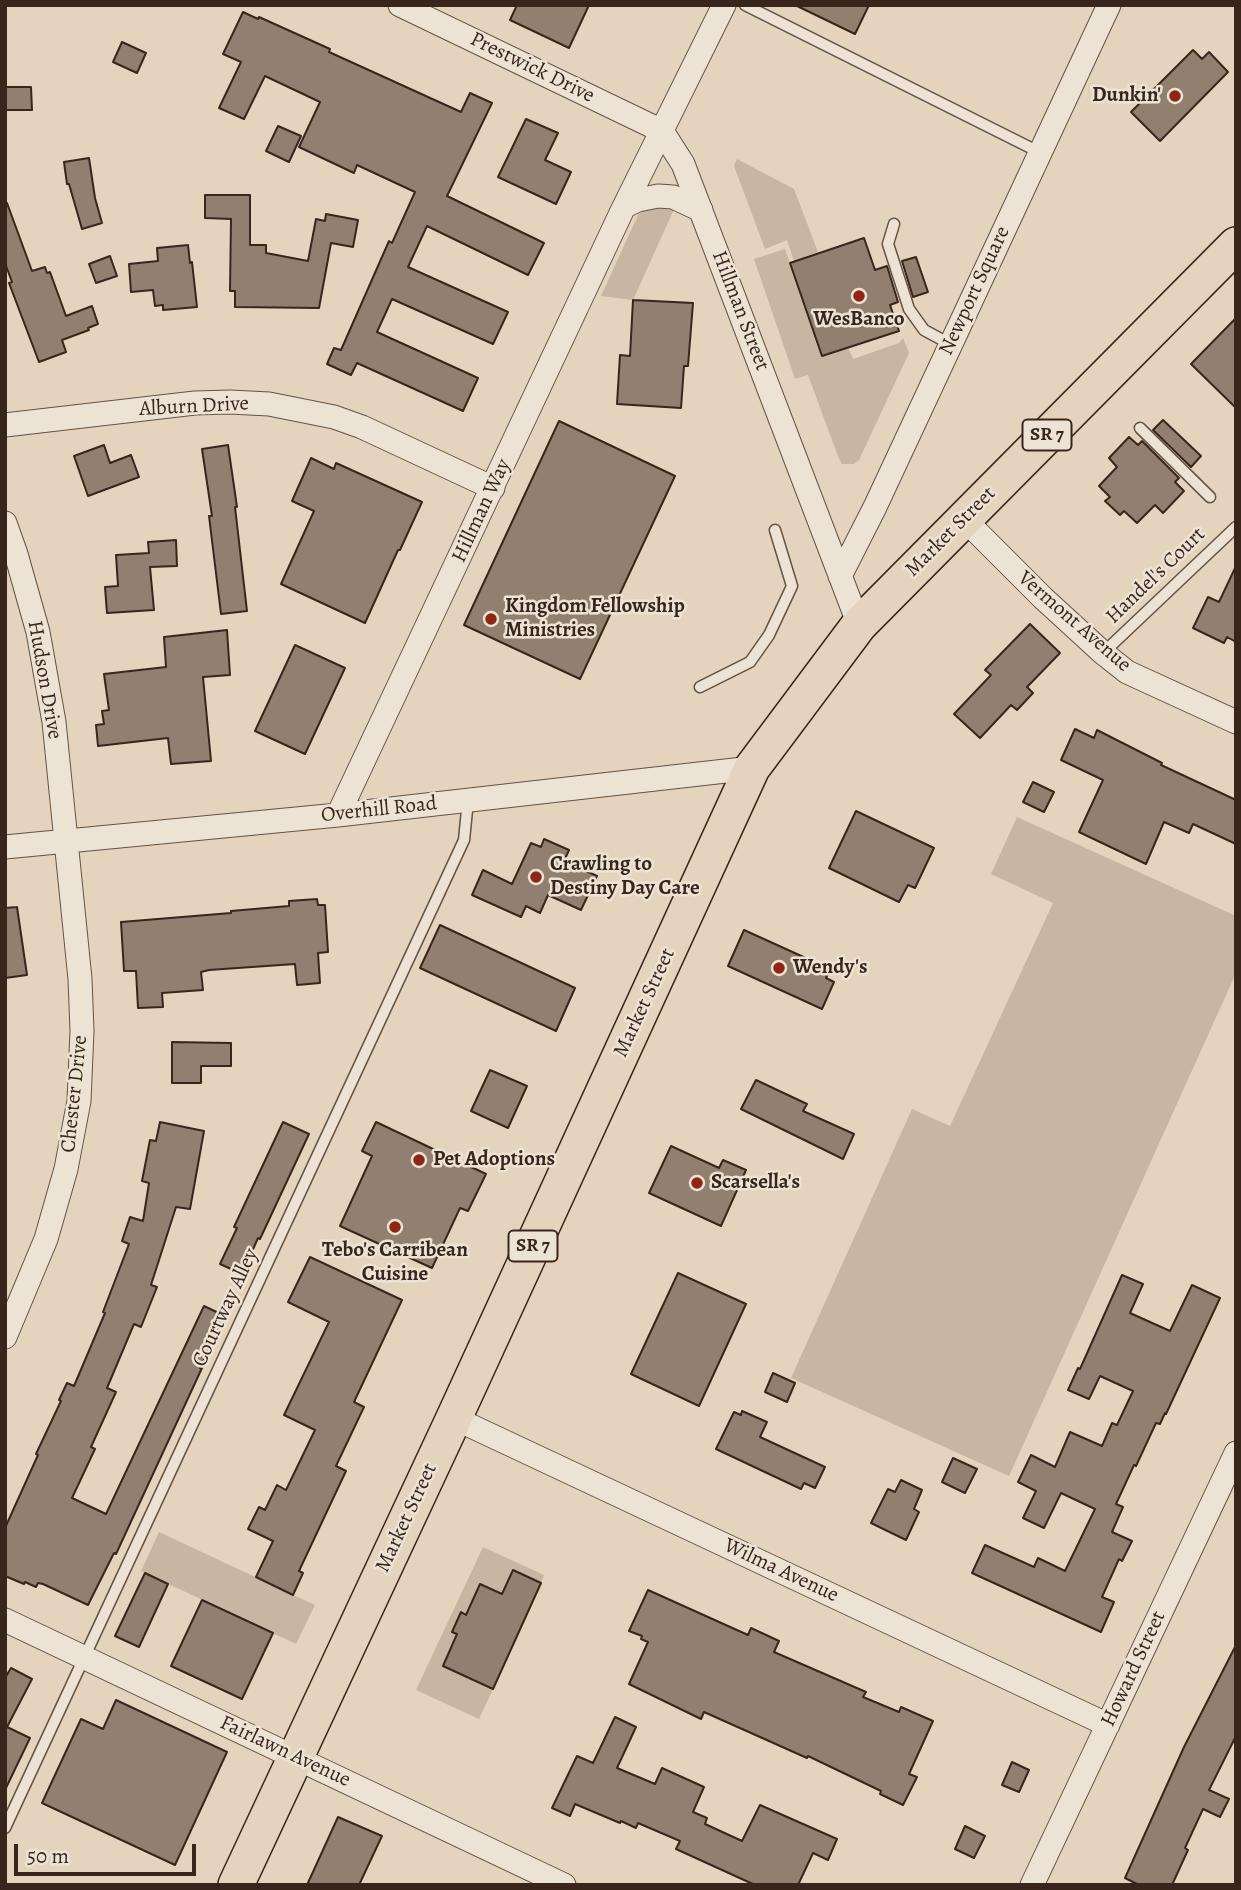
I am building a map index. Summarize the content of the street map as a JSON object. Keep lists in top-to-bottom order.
{
  "streets": {
    "main road": ["SR 7", "Market Street"],
    "street": [
      "Prestwick Drive",
      "Newport Square",
      "Hillman Street",
      "Alburn Drive",
      "Hillman Way",
      "Vermont Avenue",
      "Hudson Drive",
      "Overhill Road",
      "Chester Drive",
      "Wilma Avenue",
      "Howard Street",
      "Fairlawn Avenue"
    ],
    "lane": ["Handel's Court", "Courtway Alley"]
  },
  "crossings": [
    ["Prestwick Drive", "Hillman Street"],
    ["Prestwick Drive", "Hillman Way"],
    ["Newport Square", "Hillman Street"],
    ["Hillman Street", "Hillman Way"],
    ["Hillman Street", "Market Street"],
    ["Alburn Drive", "Hillman Way"],
    ["Hillman Way", "Overhill Road"],
    ["Market Street", "Vermont Avenue"],
    ["Market Street", "Overhill Road"],
    ["Market Street", "Wilma Avenue"],
    ["Market Street", "Fairlawn Avenue"],
    ["Handel's Court", "Vermont Avenue"],
    ["Hudson Drive", "Overhill Road"],
    ["Hudson Drive", "Chester Drive"],
    ["Overhill Road", "Chester Drive"],
    ["Overhill Road", "Courtway Alley"],
    ["Courtway Alley", "Fairlawn Avenue"],
    ["Wilma Avenue", "Howard Street"]
  ],
  "places": [
    "Dunkin'",
    "WesBanco",
    "Kingdom Fellowship Ministries",
    "Crawling to Destiny Day Care",
    "Wendy's",
    "Pet Adoptions",
    "Scarsella's",
    "Tebo's Carribean Cuisine"
  ],
  "scale_bar": "50 m"
}
